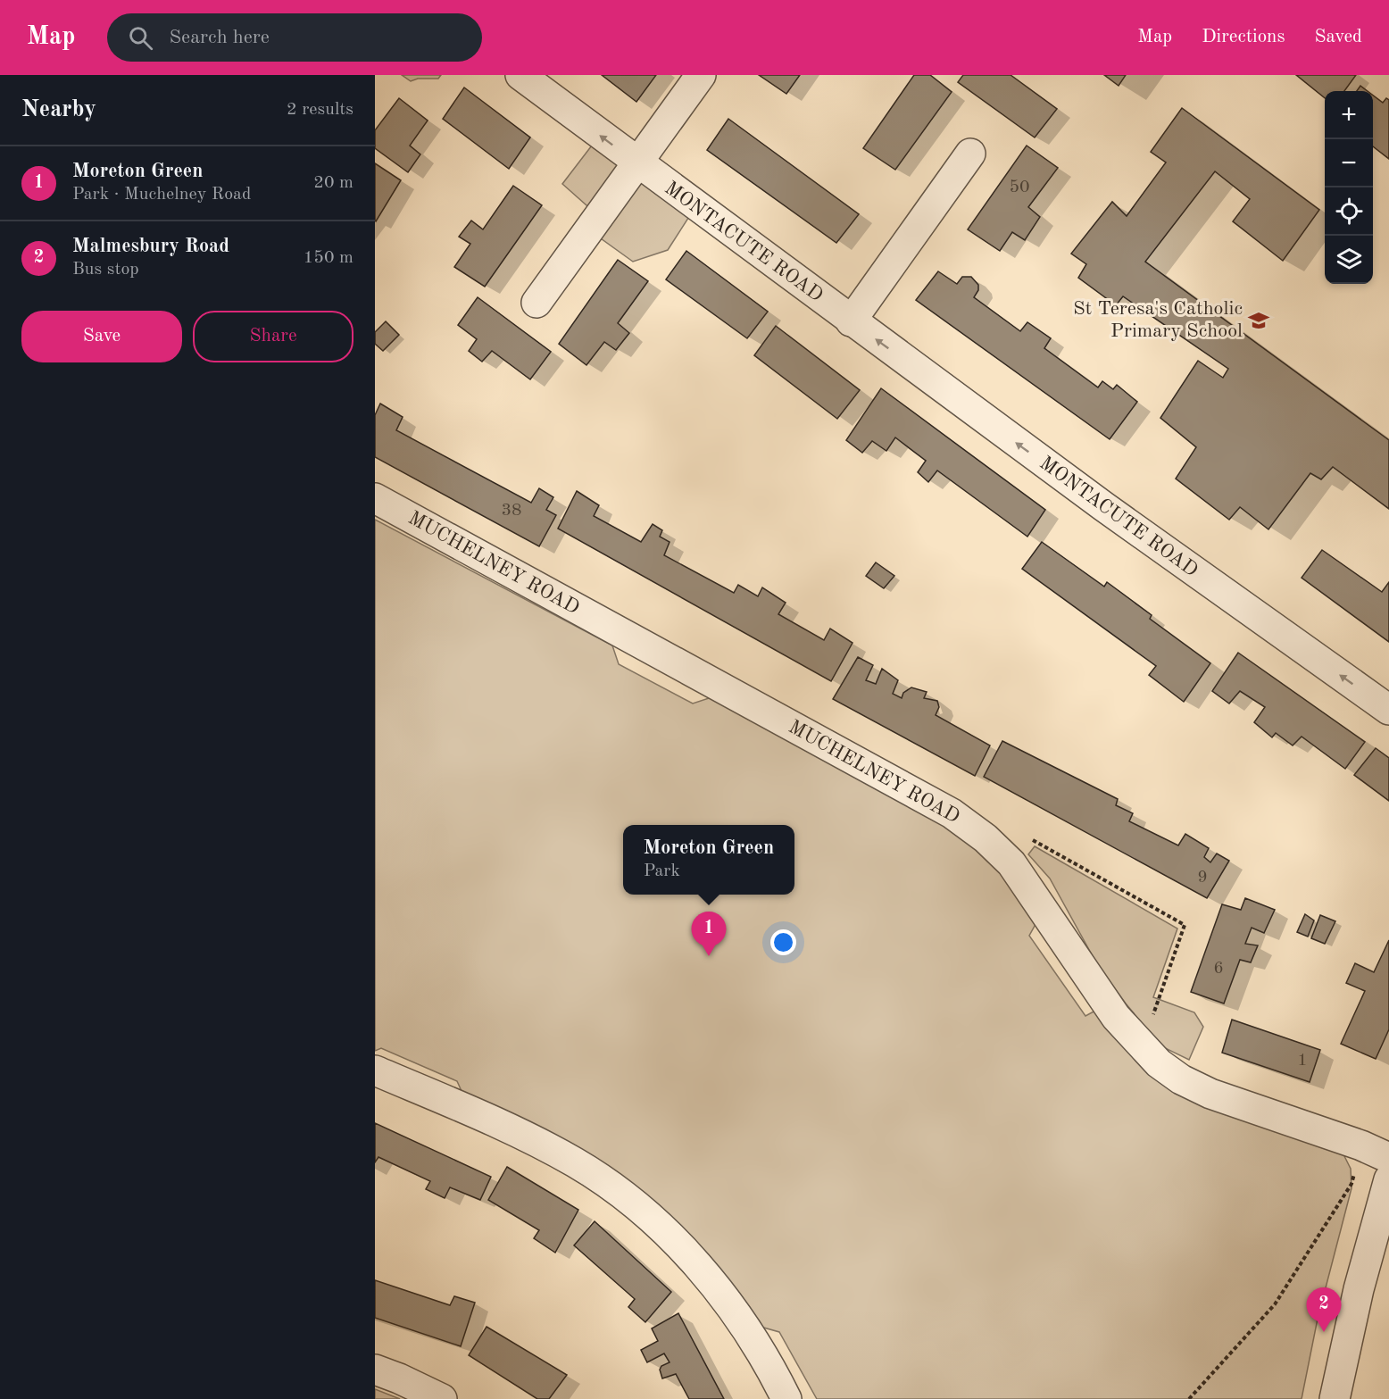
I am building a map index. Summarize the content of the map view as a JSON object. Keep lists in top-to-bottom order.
{
  "streets": {
    "street": ["MONTACUTE ROAD", "MUCHELNEY ROAD"]
  },
  "one_way": ["MONTACUTE ROAD"],
  "places": {
    "school or university": ["St Teresa's Catholic Primary School"]
  },
  "house_numbers": [
    "50",
    "38",
    "9",
    "6",
    "1"
  ],
  "page": {
    "header": "Map",
    "search": "Search here",
    "nav": ["Map", "Directions", "Saved"],
    "heading": ["Nearby", "2 results"],
    "map_buttons": ["+", "−"],
    "list": [
      {
        "mark": "1",
        "name": "Moreton Green",
        "note": "Park · Muchelney Road",
        "value": "20 m"
      },
      {
        "mark": "2",
        "name": "Malmesbury Road",
        "note": "Bus stop",
        "value": "150 m"
      }
    ],
    "buttons": ["Save", "Share"],
    "popup": ["Moreton Green", "Park"],
    "pins": ["1", "2"]
  }
}
